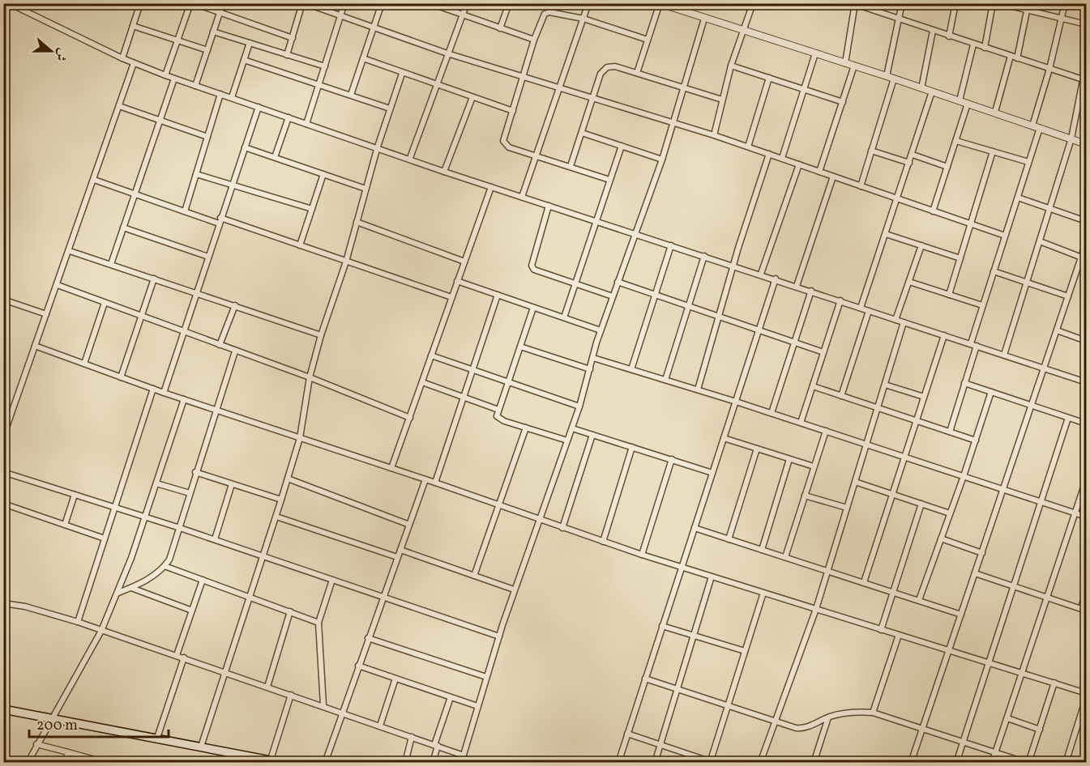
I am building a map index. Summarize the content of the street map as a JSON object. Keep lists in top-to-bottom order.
{
  "scale_bar": "200 m",
  "north": "right"
}
